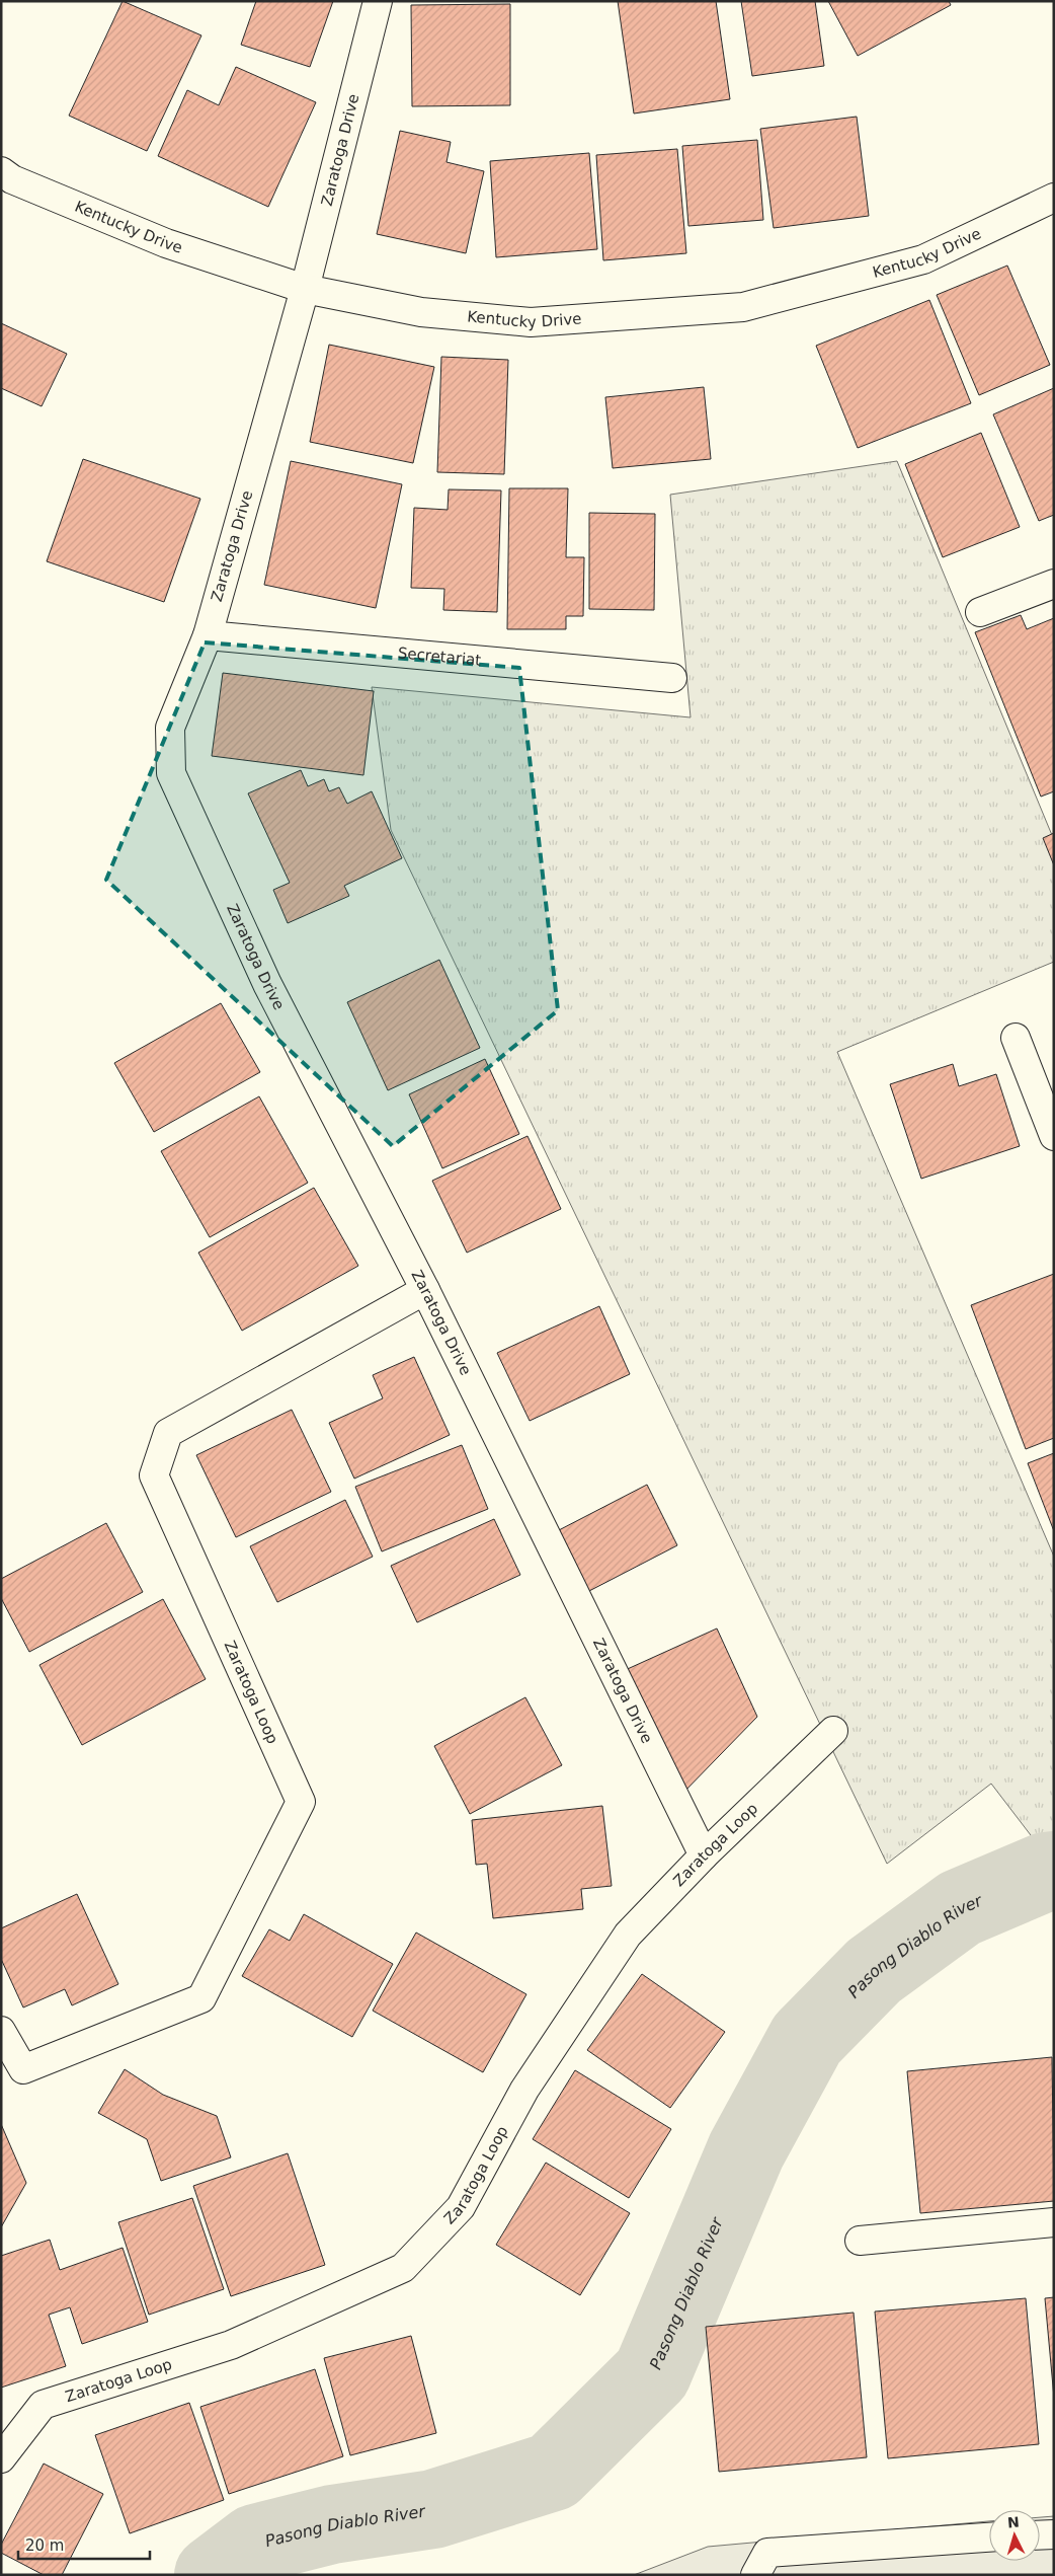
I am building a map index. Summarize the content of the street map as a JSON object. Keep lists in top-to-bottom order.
{
  "streets": {
    "street": [
      "Zaratoga Drive",
      "Kentucky Drive",
      "Secretariat",
      "Zaratoga Loop"
    ]
  },
  "crossings": [
    ["Zaratoga Drive", "Kentucky Drive"],
    ["Zaratoga Drive", "Secretariat"],
    ["Zaratoga Drive", "Zaratoga Loop"]
  ],
  "water": ["Pasong Diablo River"],
  "scale_bar": "20 m",
  "north": "top"
}
